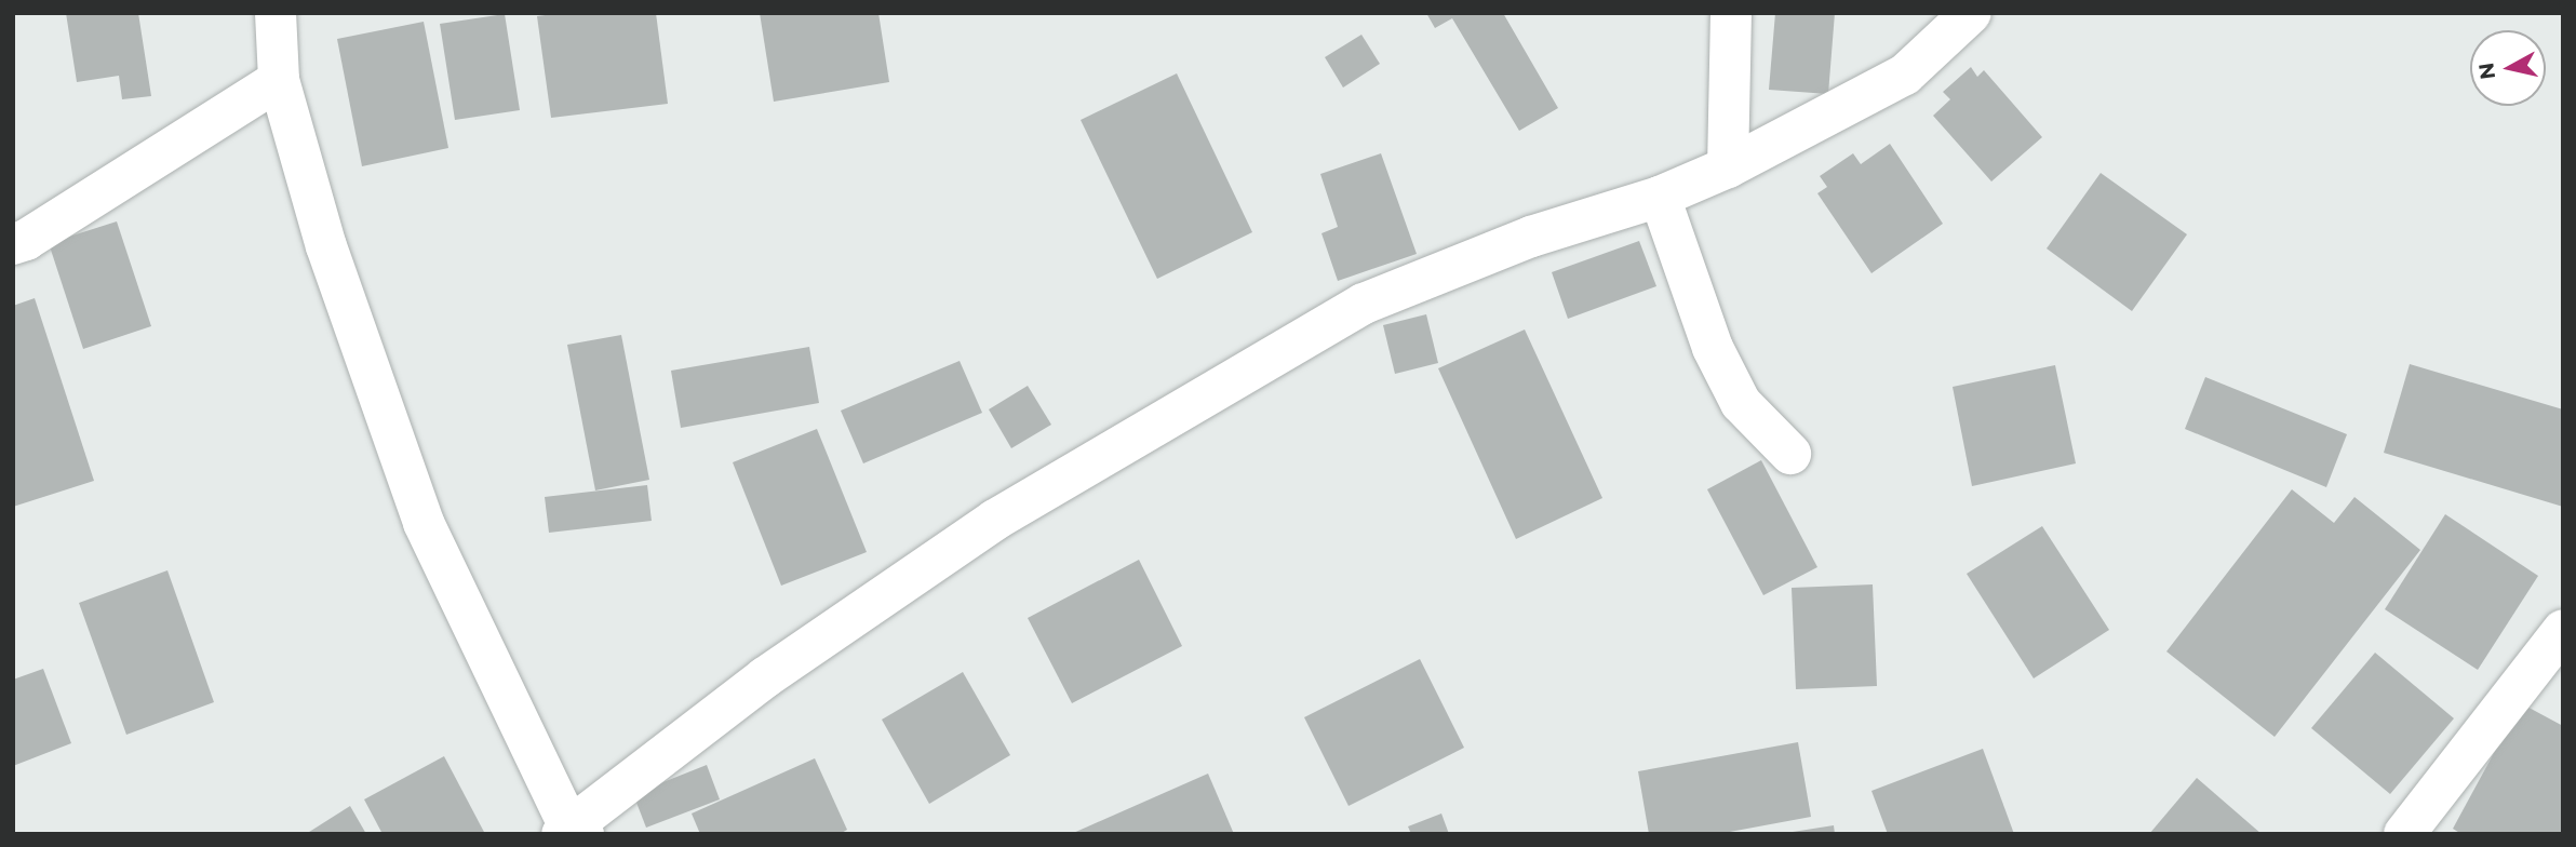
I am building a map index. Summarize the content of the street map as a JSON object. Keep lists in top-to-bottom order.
{
  "north": "left"
}
